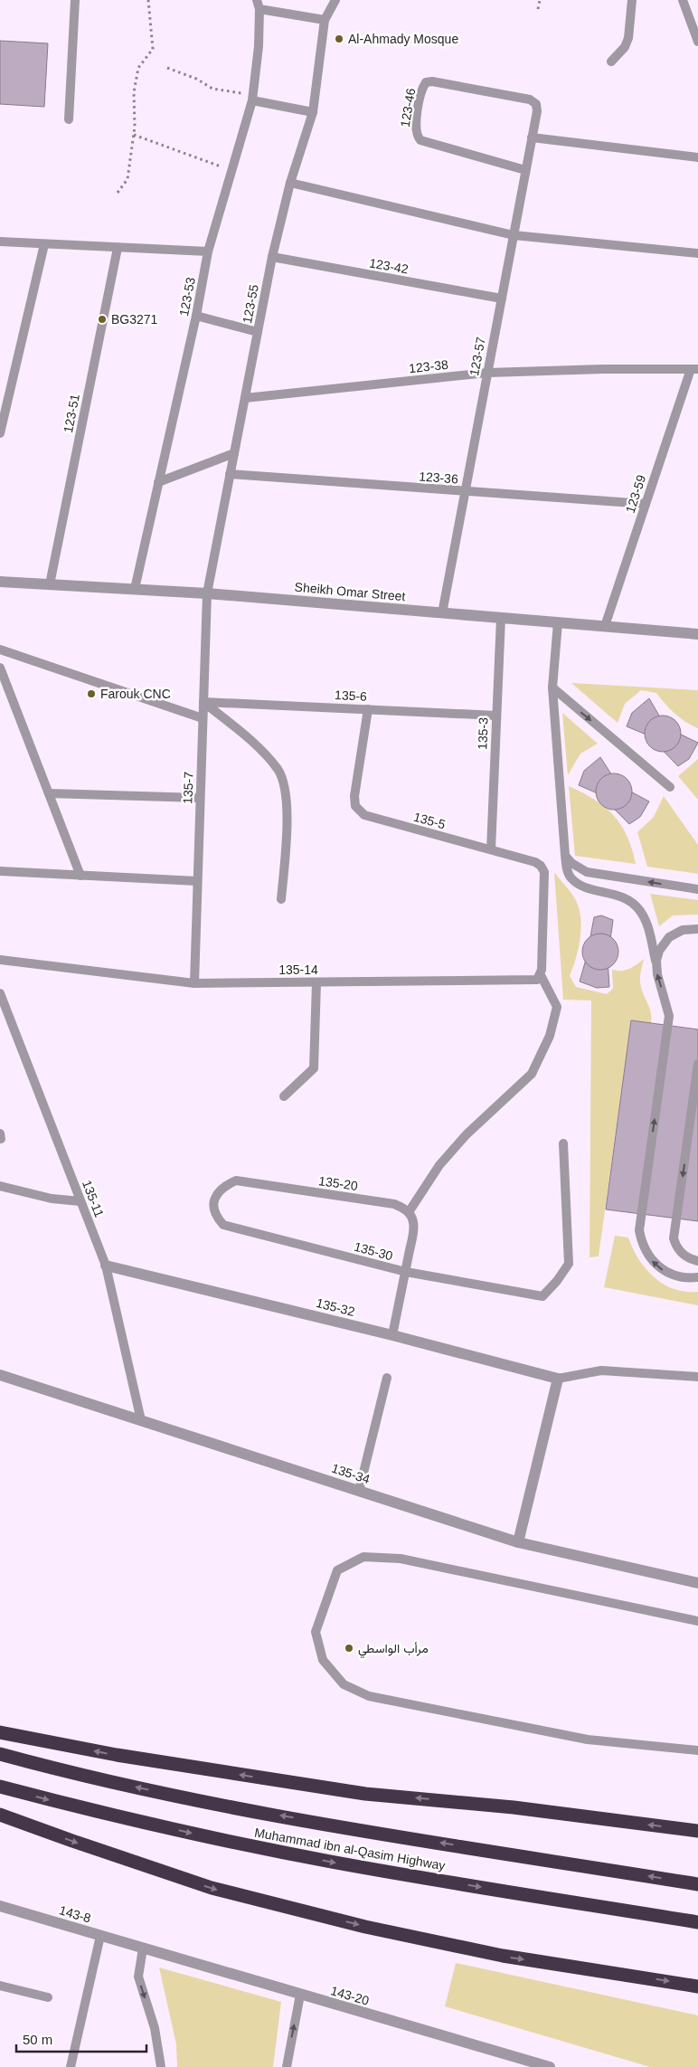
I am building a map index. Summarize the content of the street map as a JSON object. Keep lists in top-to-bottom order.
{
  "streets": {
    "highway": ["Muhammad ibn al-Qasim Highway"],
    "street": [
      "Sheikh Omar Street",
      "135-32",
      "135-34",
      "143-8",
      "143-20"
    ],
    "lane": [
      "123-46",
      "123-42",
      "123-53",
      "123-55",
      "123-57",
      "123-38",
      "123-51",
      "123-36",
      "123-59",
      "135-6",
      "135-3",
      "135-7",
      "135-5",
      "135-14",
      "135-20",
      "135-11",
      "135-30"
    ]
  },
  "crossings": [
    ["123-46", "123-57"],
    ["123-42", "123-55"],
    ["123-42", "123-57"],
    ["123-53", "Sheikh Omar Street"],
    ["123-55", "123-38"],
    ["123-55", "123-36"],
    ["123-55", "Sheikh Omar Street"],
    ["123-55", "135-7"],
    ["123-57", "123-38"],
    ["123-57", "123-36"],
    ["123-57", "Sheikh Omar Street"],
    ["123-38", "123-59"],
    ["123-51", "Sheikh Omar Street"],
    ["123-36", "123-59"],
    ["123-59", "Sheikh Omar Street"],
    ["Sheikh Omar Street", "135-3"],
    ["Sheikh Omar Street", "135-7"],
    ["135-6", "135-3"],
    ["135-6", "135-7"],
    ["135-6", "135-5"],
    ["135-3", "135-5"],
    ["135-7", "135-14"],
    ["135-5", "135-14"],
    ["135-20", "135-30"],
    ["135-11", "135-32"],
    ["135-11", "135-34"],
    ["143-8", "143-20"]
  ],
  "places": [
    "Al-Ahmady Mosque",
    "BG3271",
    "Farouk CNC",
    "مرأب الواسطي"
  ],
  "scale_bar": "50 m"
}
